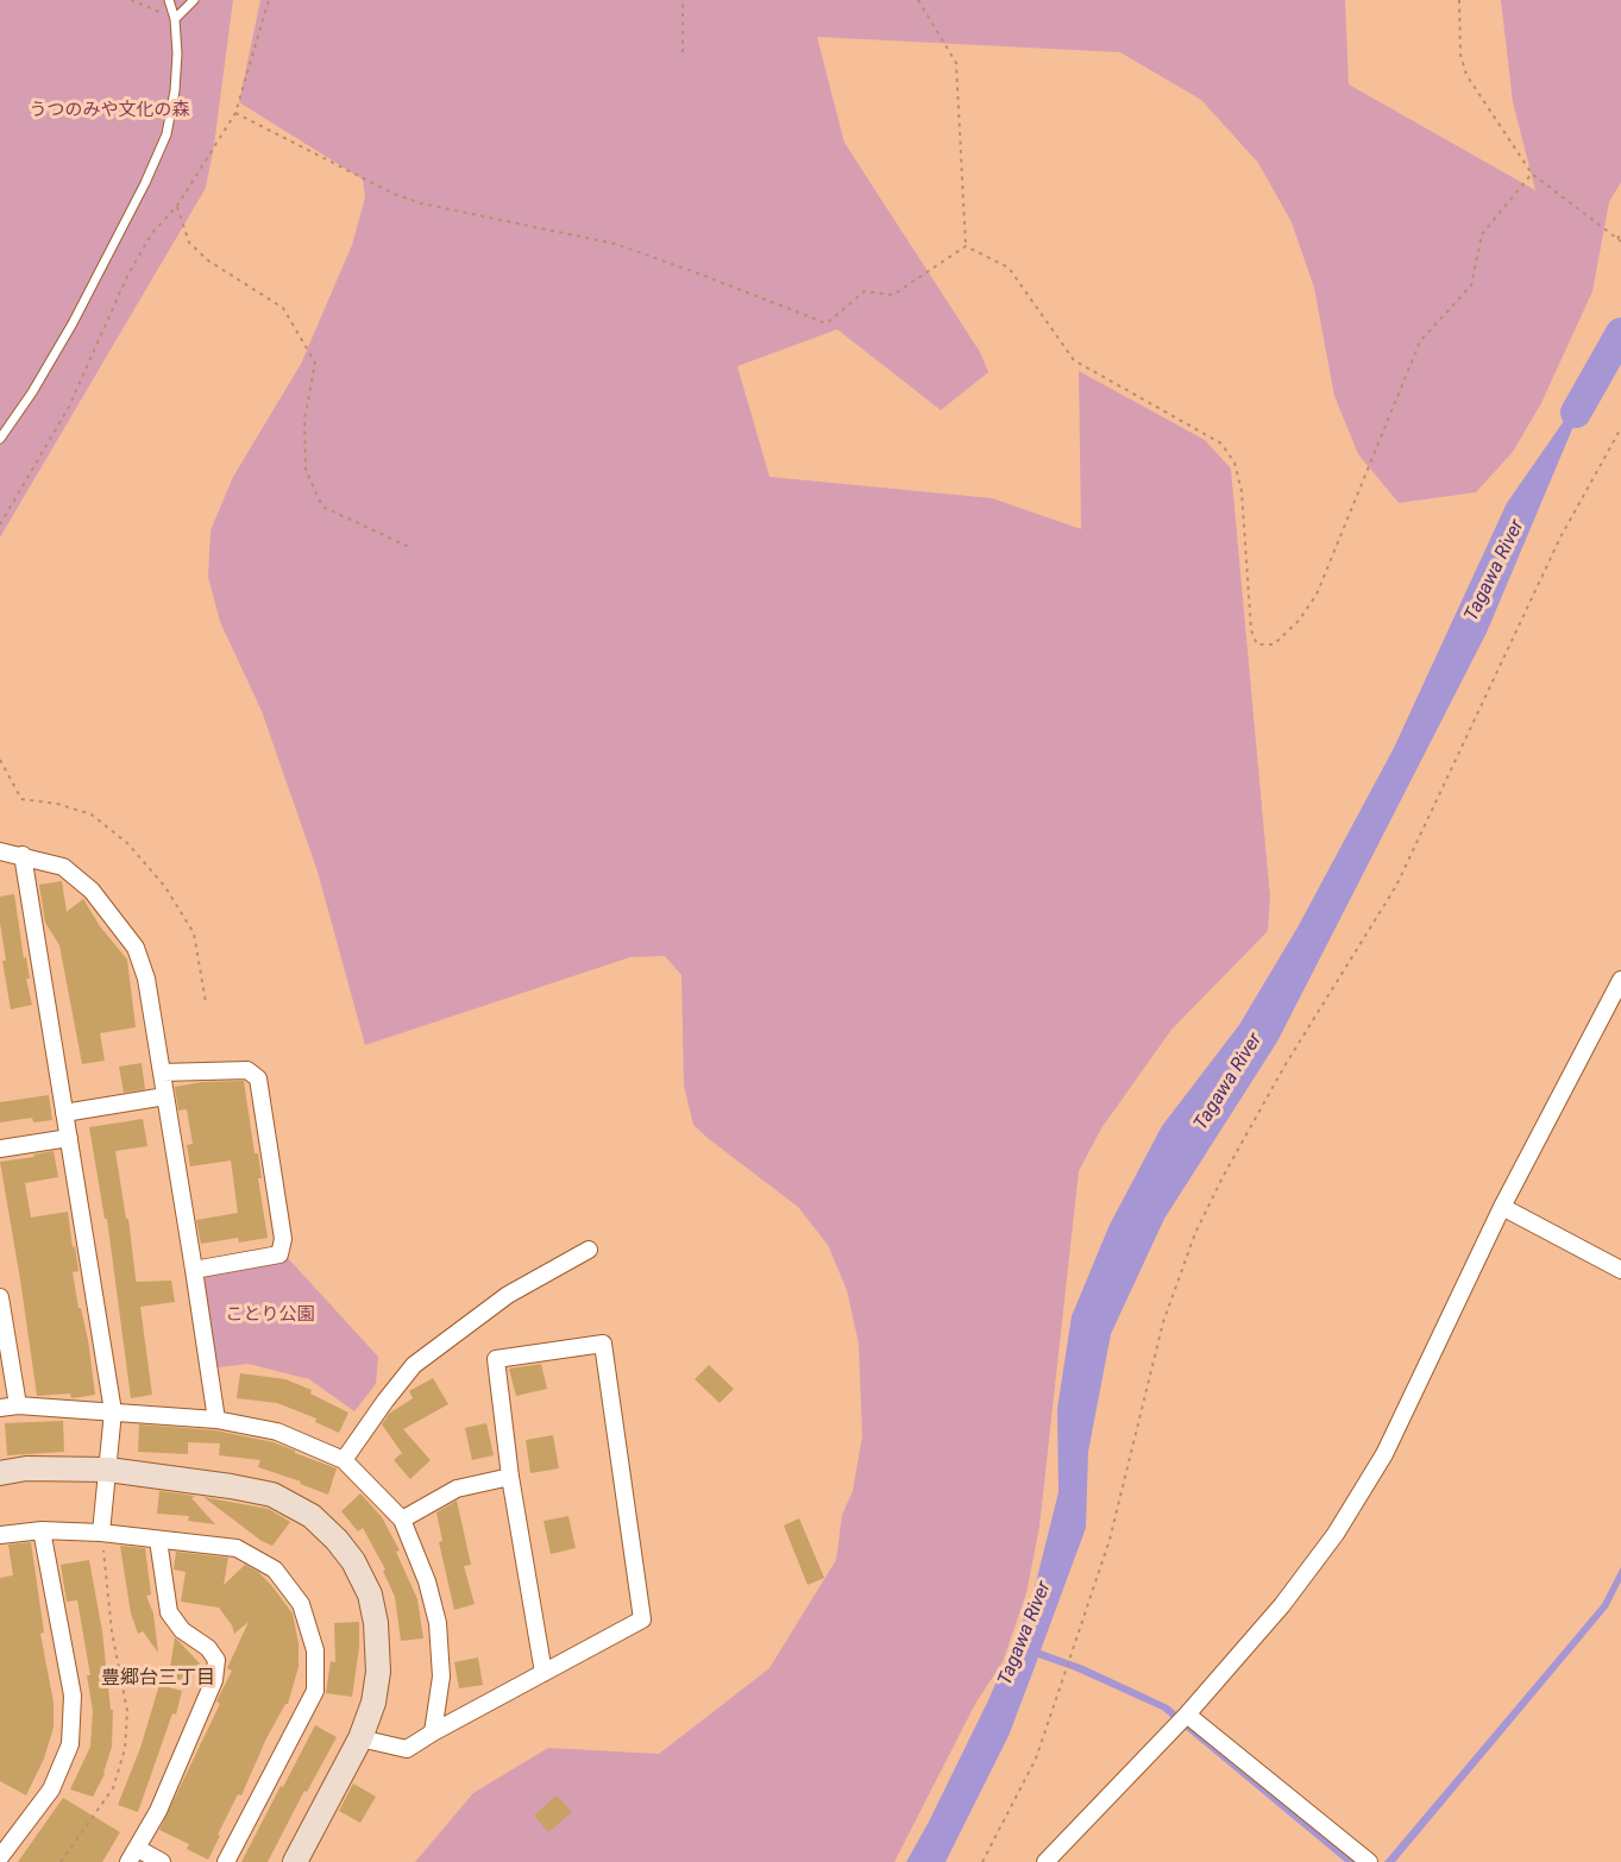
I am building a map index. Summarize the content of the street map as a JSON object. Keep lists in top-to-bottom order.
{
  "districts": ["豊郷台三丁目"],
  "water": ["Tagawa River"],
  "parks": ["うつのみや文化の森", "ことり公園"]
}
